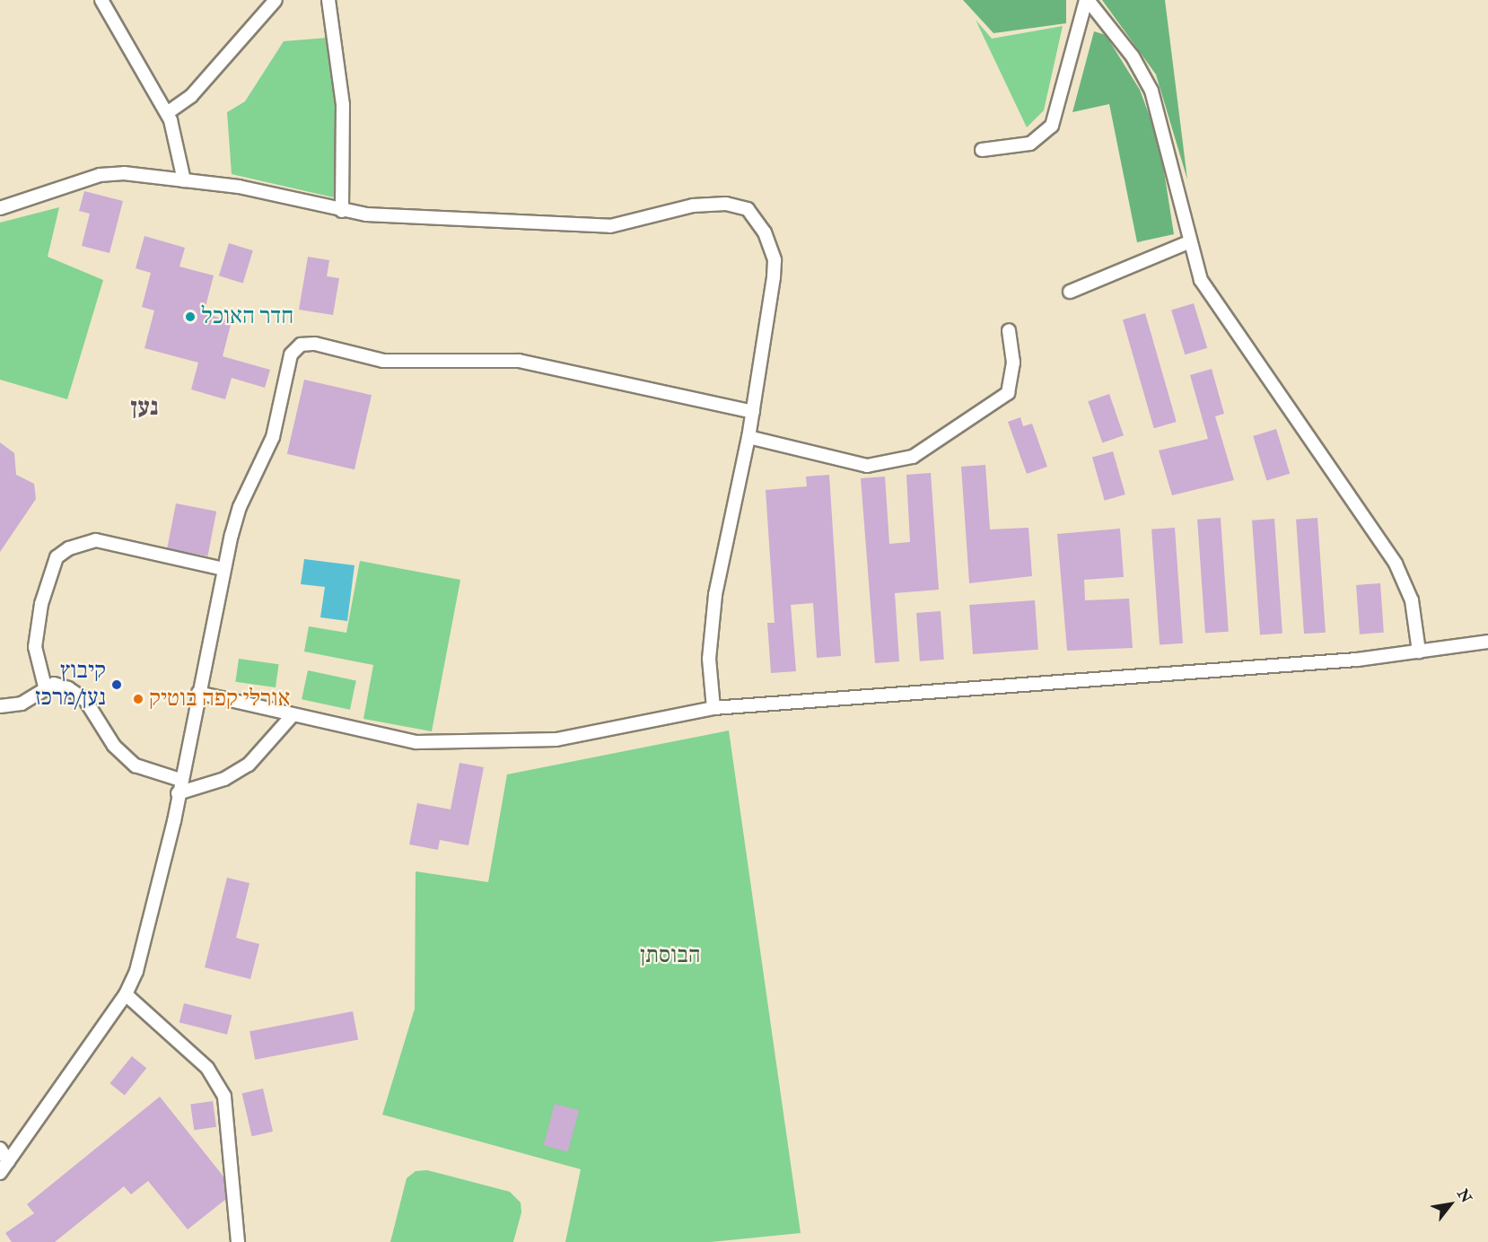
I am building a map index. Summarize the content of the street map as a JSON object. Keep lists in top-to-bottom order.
{
  "districts": ["נען"],
  "parks": ["הבוסתן"],
  "places": ["חדר האוכל", "קיבוץ נען/מרכז", "אורלי קפה בוטיק"],
  "north": "top right"
}
